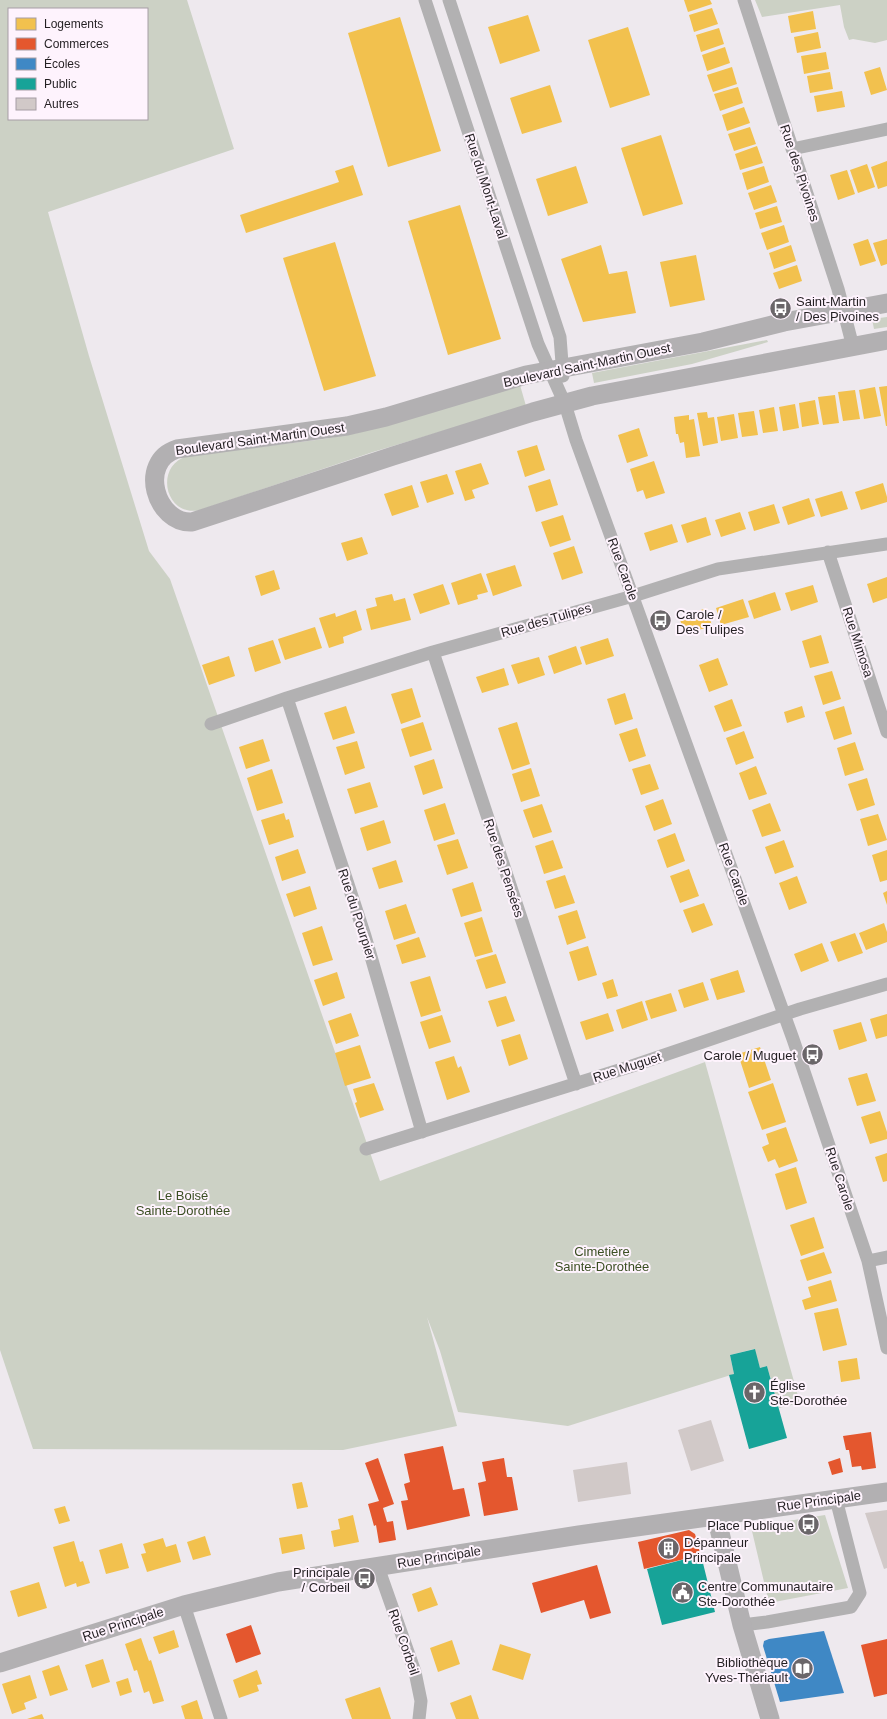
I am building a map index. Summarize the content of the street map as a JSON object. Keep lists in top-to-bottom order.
{
  "streets": {
    "street": [
      "Rue des Pivoines",
      "Rue du Mont-Laval",
      "Boulevard Saint-Martin Ouest",
      "Rue Carole",
      "Rue des Tulipes",
      "Rue Mimosa",
      "Rue des Pensées",
      "Rue du Pourpier",
      "Rue Muguet",
      "Rue Principale",
      "Rue Corbeil"
    ]
  },
  "crossings": [
    ["Rue des Pivoines", "Boulevard Saint-Martin Ouest"],
    ["Rue du Mont-Laval", "Boulevard Saint-Martin Ouest"],
    ["Rue du Mont-Laval", "Rue Carole"],
    ["Boulevard Saint-Martin Ouest", "Rue Carole"],
    ["Rue Carole", "Rue des Tulipes"],
    ["Rue Carole", "Rue Muguet"],
    ["Rue des Tulipes", "Rue Mimosa"],
    ["Rue des Tulipes", "Rue des Pensées"],
    ["Rue des Tulipes", "Rue du Pourpier"],
    ["Rue des Pensées", "Rue Muguet"],
    ["Rue du Pourpier", "Rue Muguet"],
    ["Rue Principale", "Rue Corbeil"]
  ],
  "parks": ["Le Boisé Sainte-Dorothée", "Cimetière Sainte-Dorothée"],
  "places": {
    "bus stop": [
      "Saint-Martin / Des Pivoines",
      "Carole / Des Tulipes",
      "Carole / Muguet",
      "Place Publique",
      "Principale / Corbeil"
    ],
    "church": ["Église Ste-Dorothée"],
    "building": ["Dépanneur Principale"],
    "public building": ["Centre Communautaire Ste-Dorothée"],
    "library": ["Bibliothèque Yves-Thériault"]
  },
  "legend": [
    "Logements",
    "Commerces",
    "Écoles",
    "Public",
    "Autres"
  ]
}
